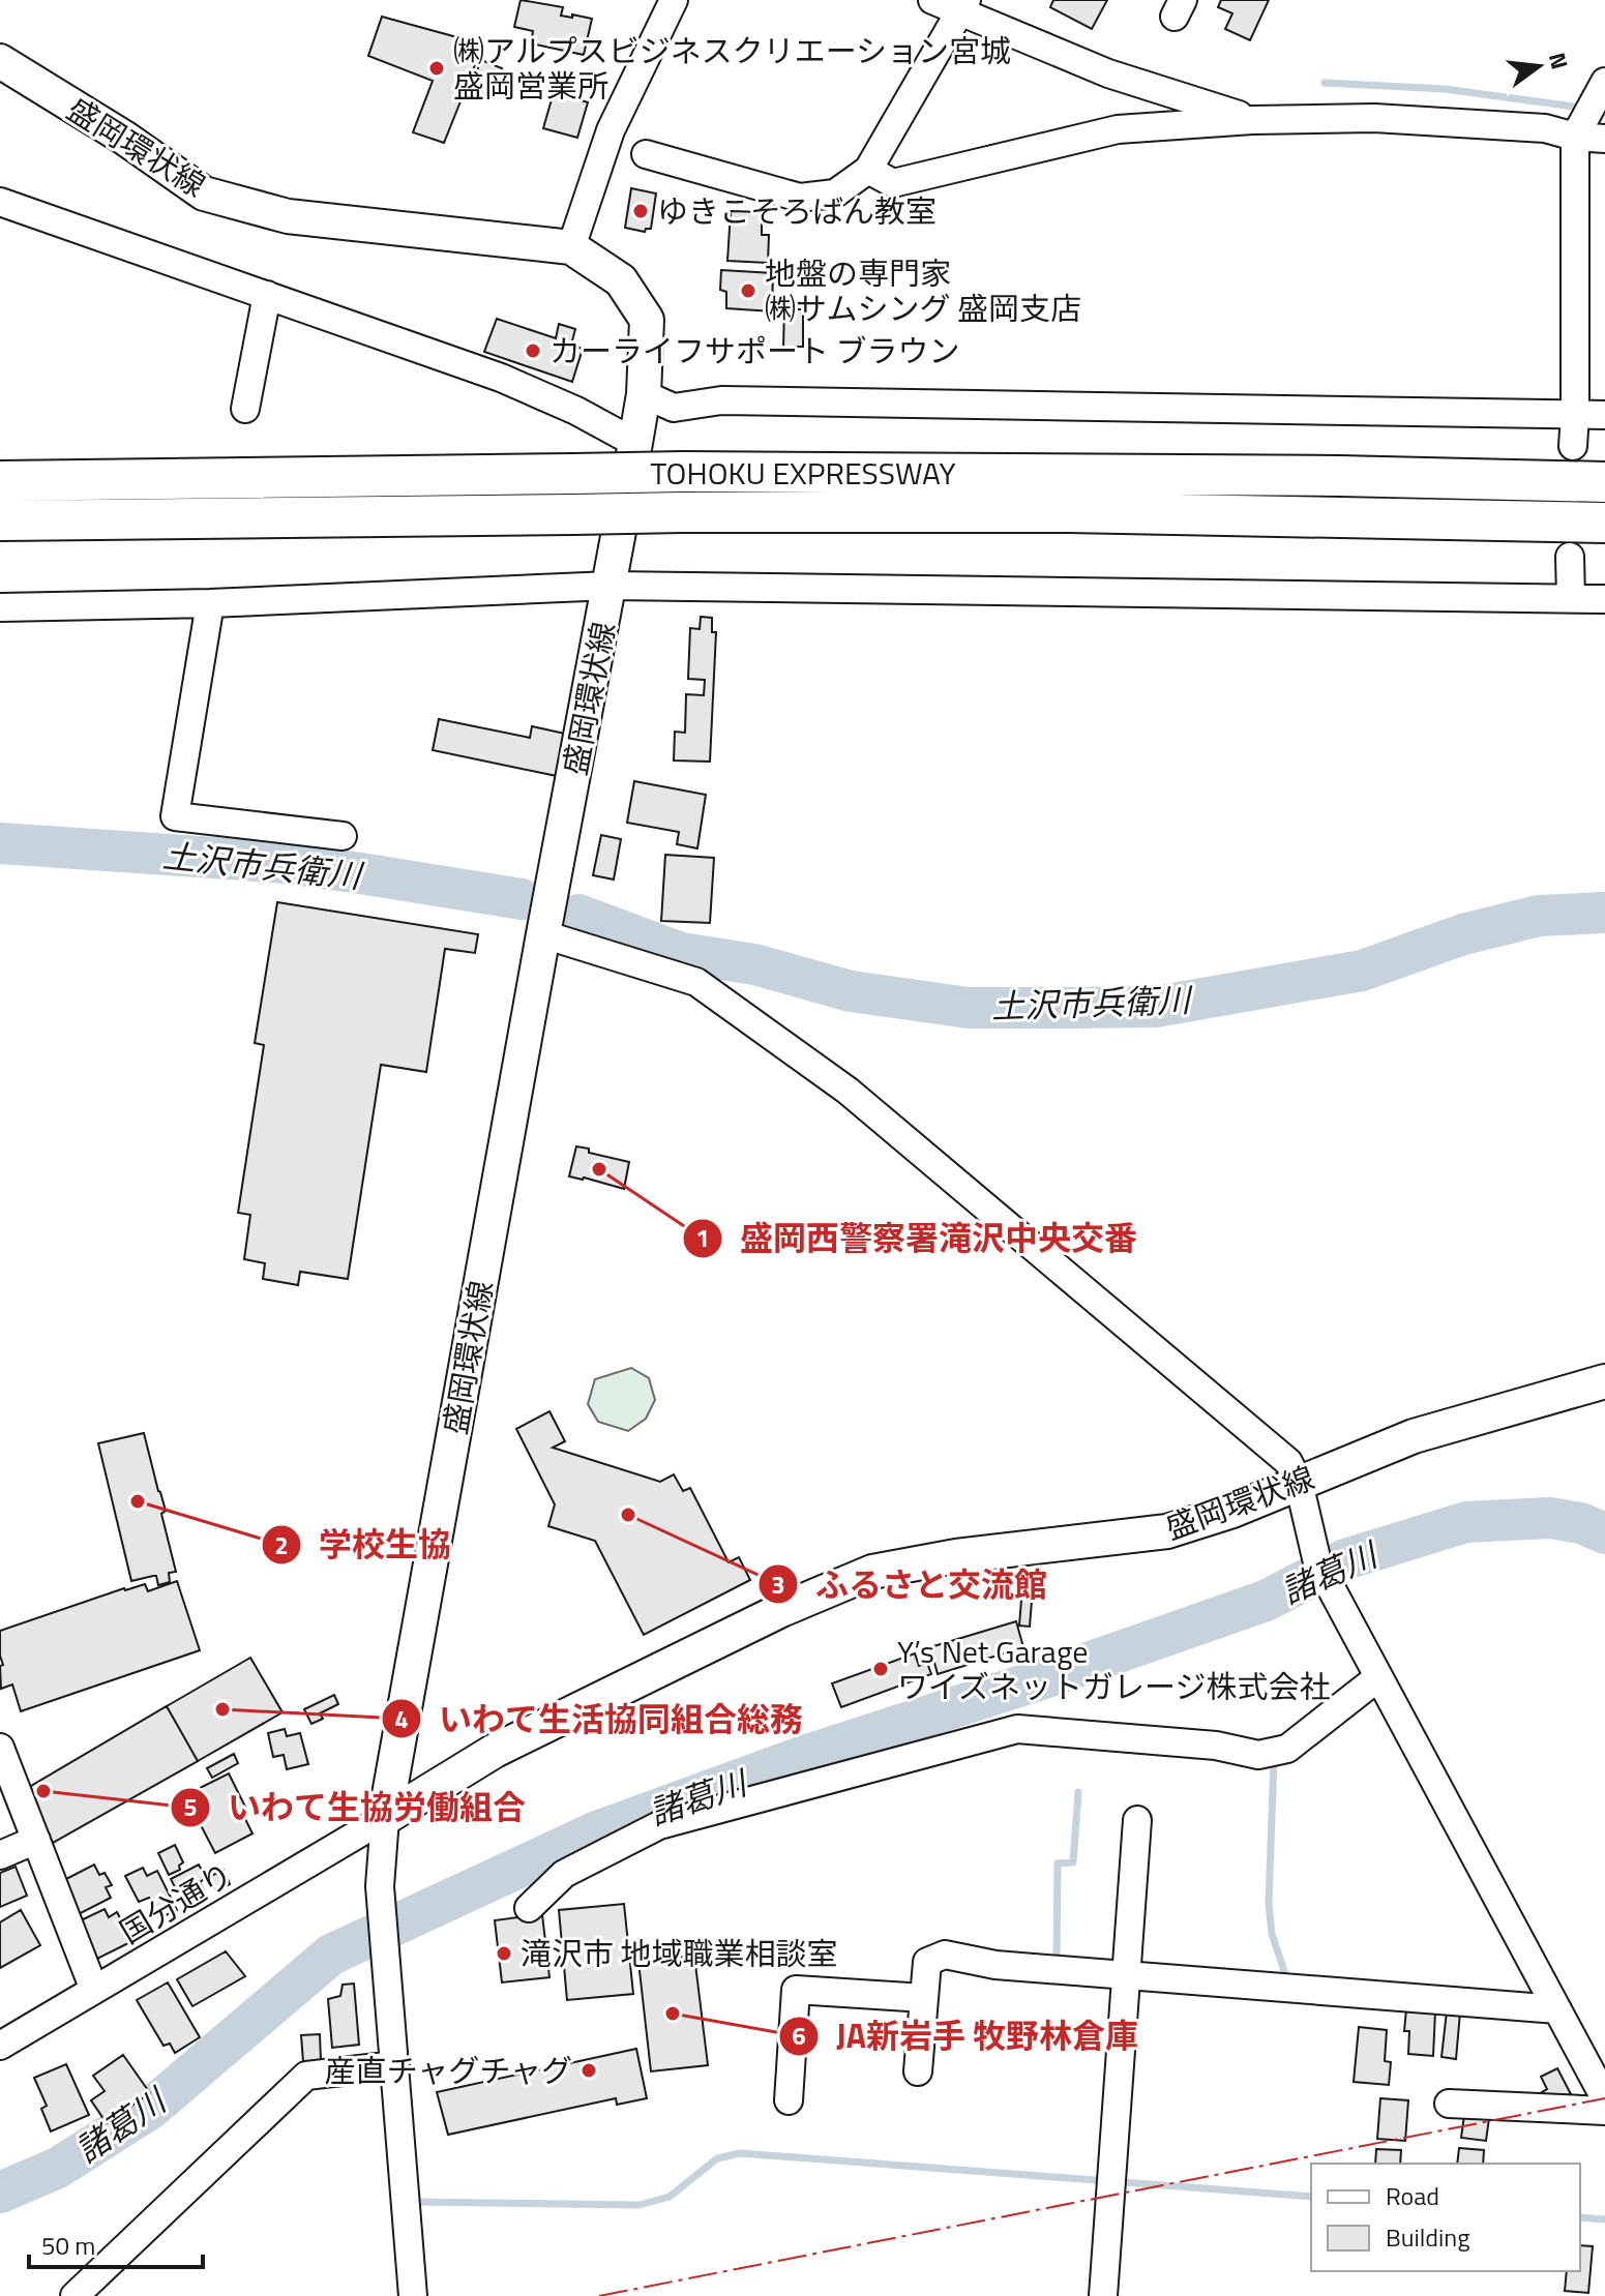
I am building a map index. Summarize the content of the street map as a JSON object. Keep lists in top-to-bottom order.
{
  "streets": {
    "highway": ["TOHOKU EXPRESSWAY"],
    "main road": ["盛岡環状線"],
    "street": ["国分通り"]
  },
  "crossings": [
    ["盛岡環状線", "国分通り"]
  ],
  "water": ["土沢市兵衛川", "諸葛川"],
  "places": [
    "㈱アルプスビジネスクリエーション宮城 盛岡営業所",
    "ゆきこそろばん教室",
    "地盤の専門家 ㈱サムシング 盛岡支店",
    "カーライフサポート ブラウン",
    "盛岡西警察署滝沢中央交番",
    "学校生協",
    "ふるさと交流館",
    "Y’s Net Garage ワイズネットガレージ株式会社",
    "いわて生活協同組合総務",
    "いわて生協労働組合",
    "滝沢市 地域職業相談室",
    "JA新岩手 牧野林倉庫",
    "産直チャグチャグ"
  ],
  "legend": ["Road", "Building"],
  "scale_bar": "50 m",
  "north": "right"
}
